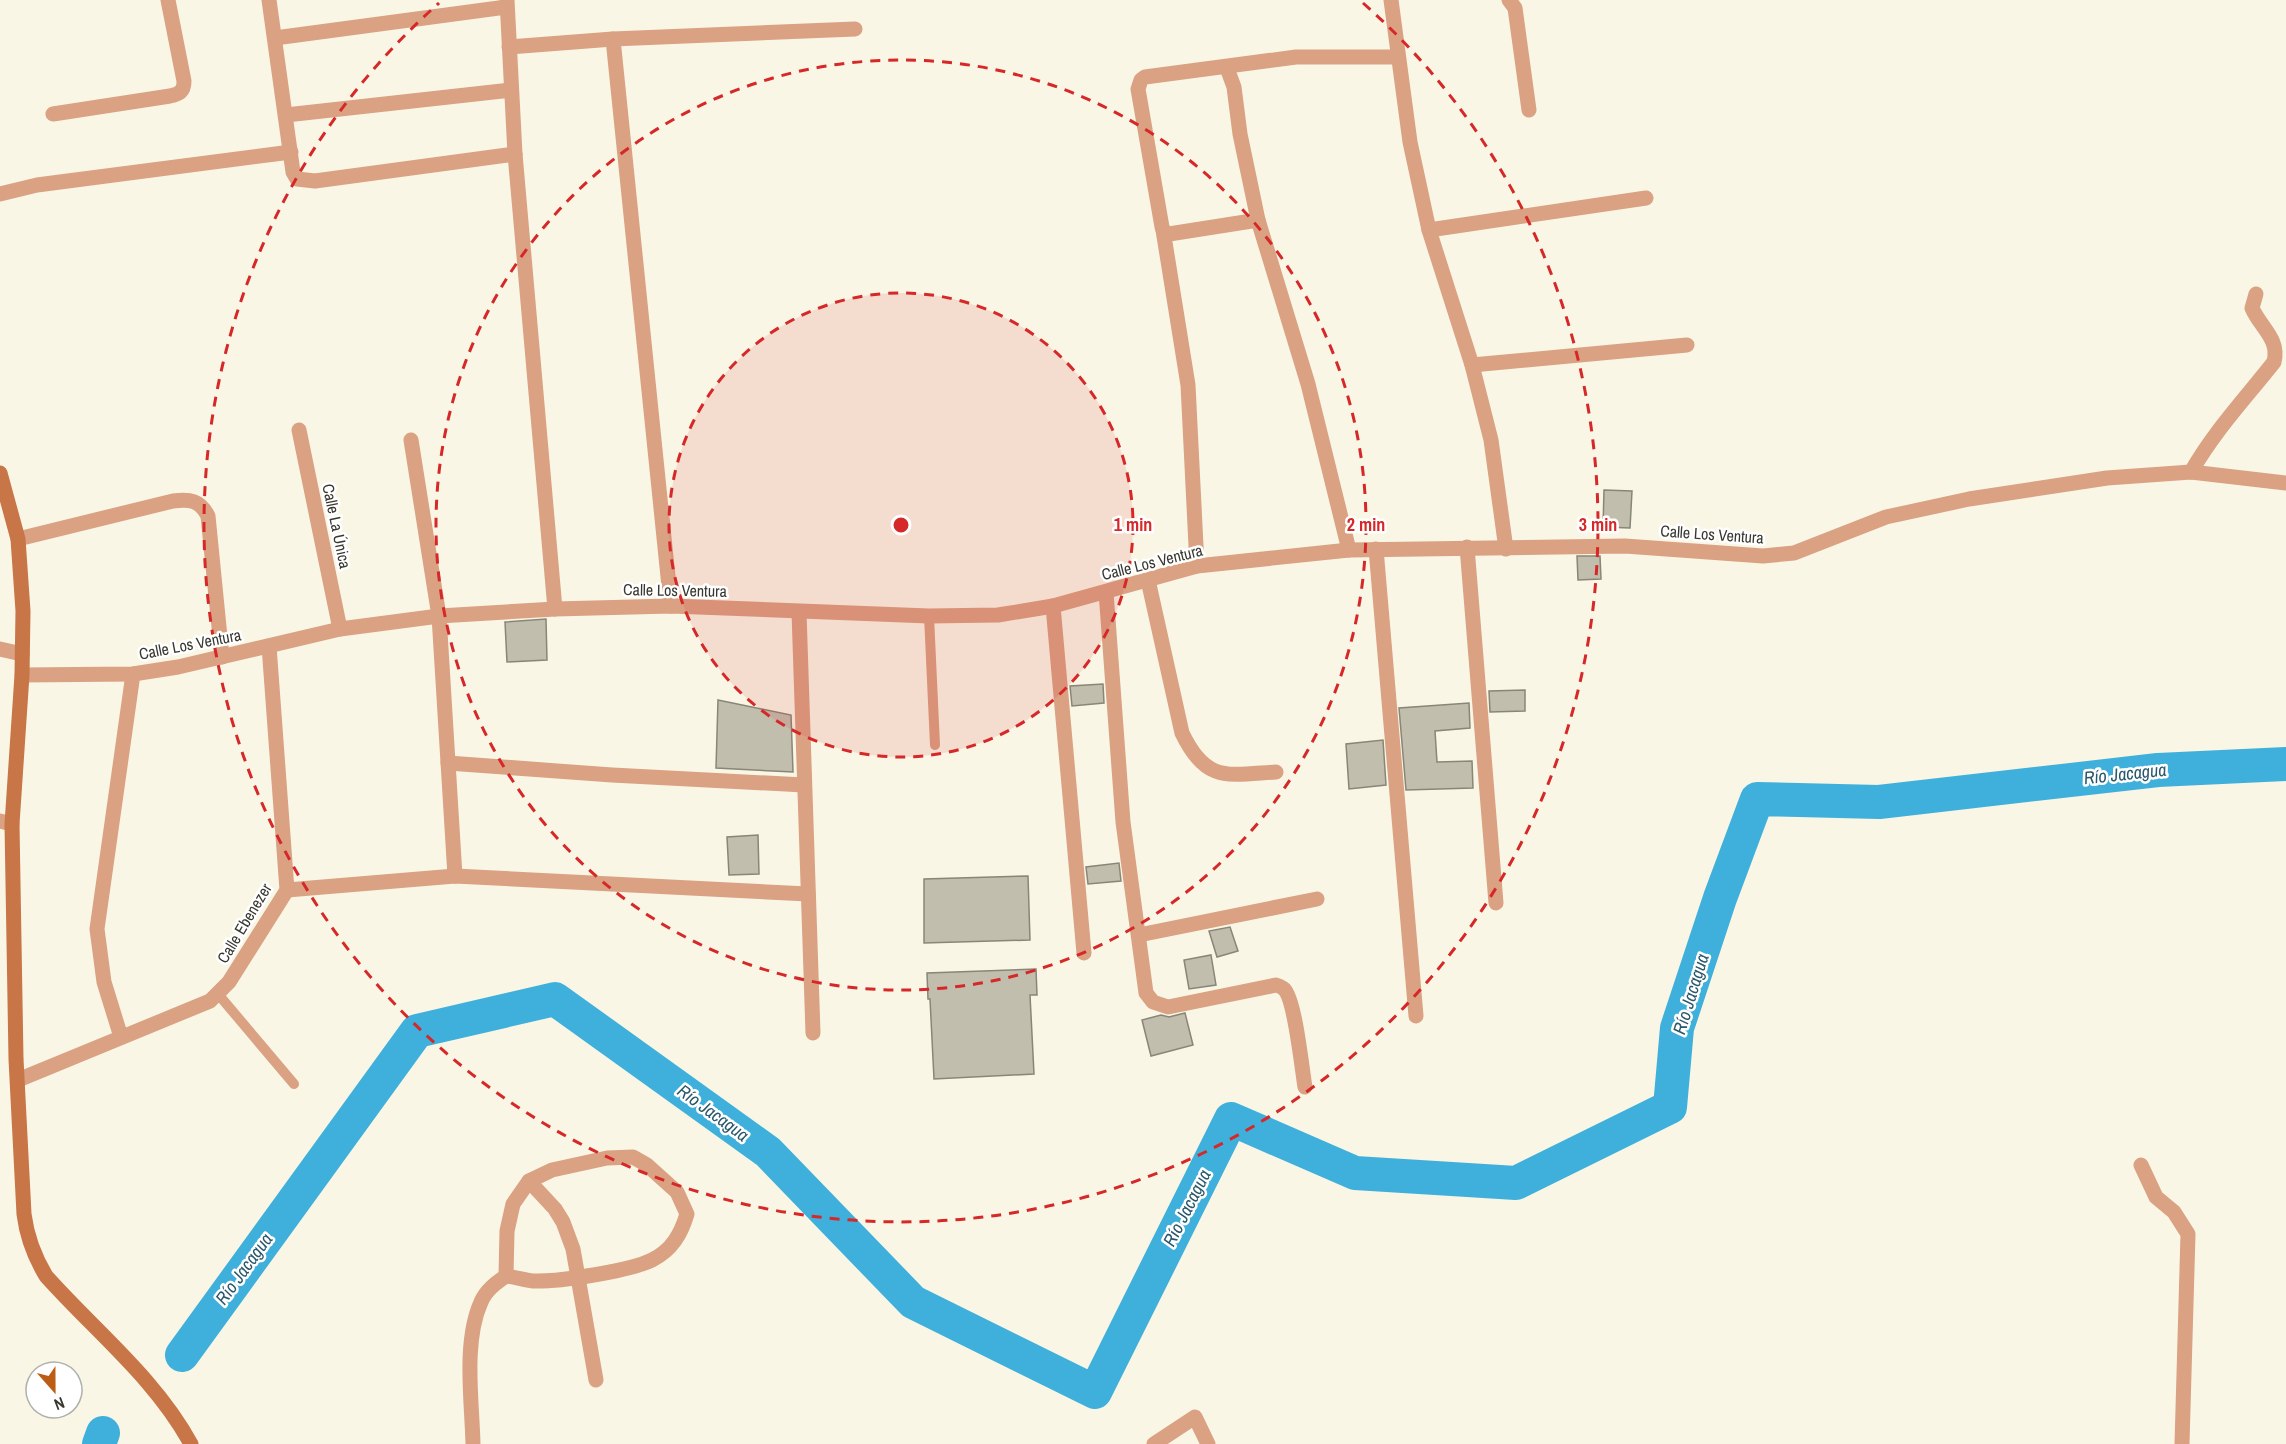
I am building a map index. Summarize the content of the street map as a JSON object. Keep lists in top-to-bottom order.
{
  "streets": {
    "street": ["Calle La Única", "Calle Los Ventura", "Calle Ebenezer"]
  },
  "crossings": [
    ["Calle La Única", "Calle Los Ventura"],
    ["Calle Los Ventura", "Calle Ebenezer"]
  ],
  "water": ["Río Jacagua"],
  "north": "bottom",
  "rings": ["1 min", "2 min", "3 min"]
}
